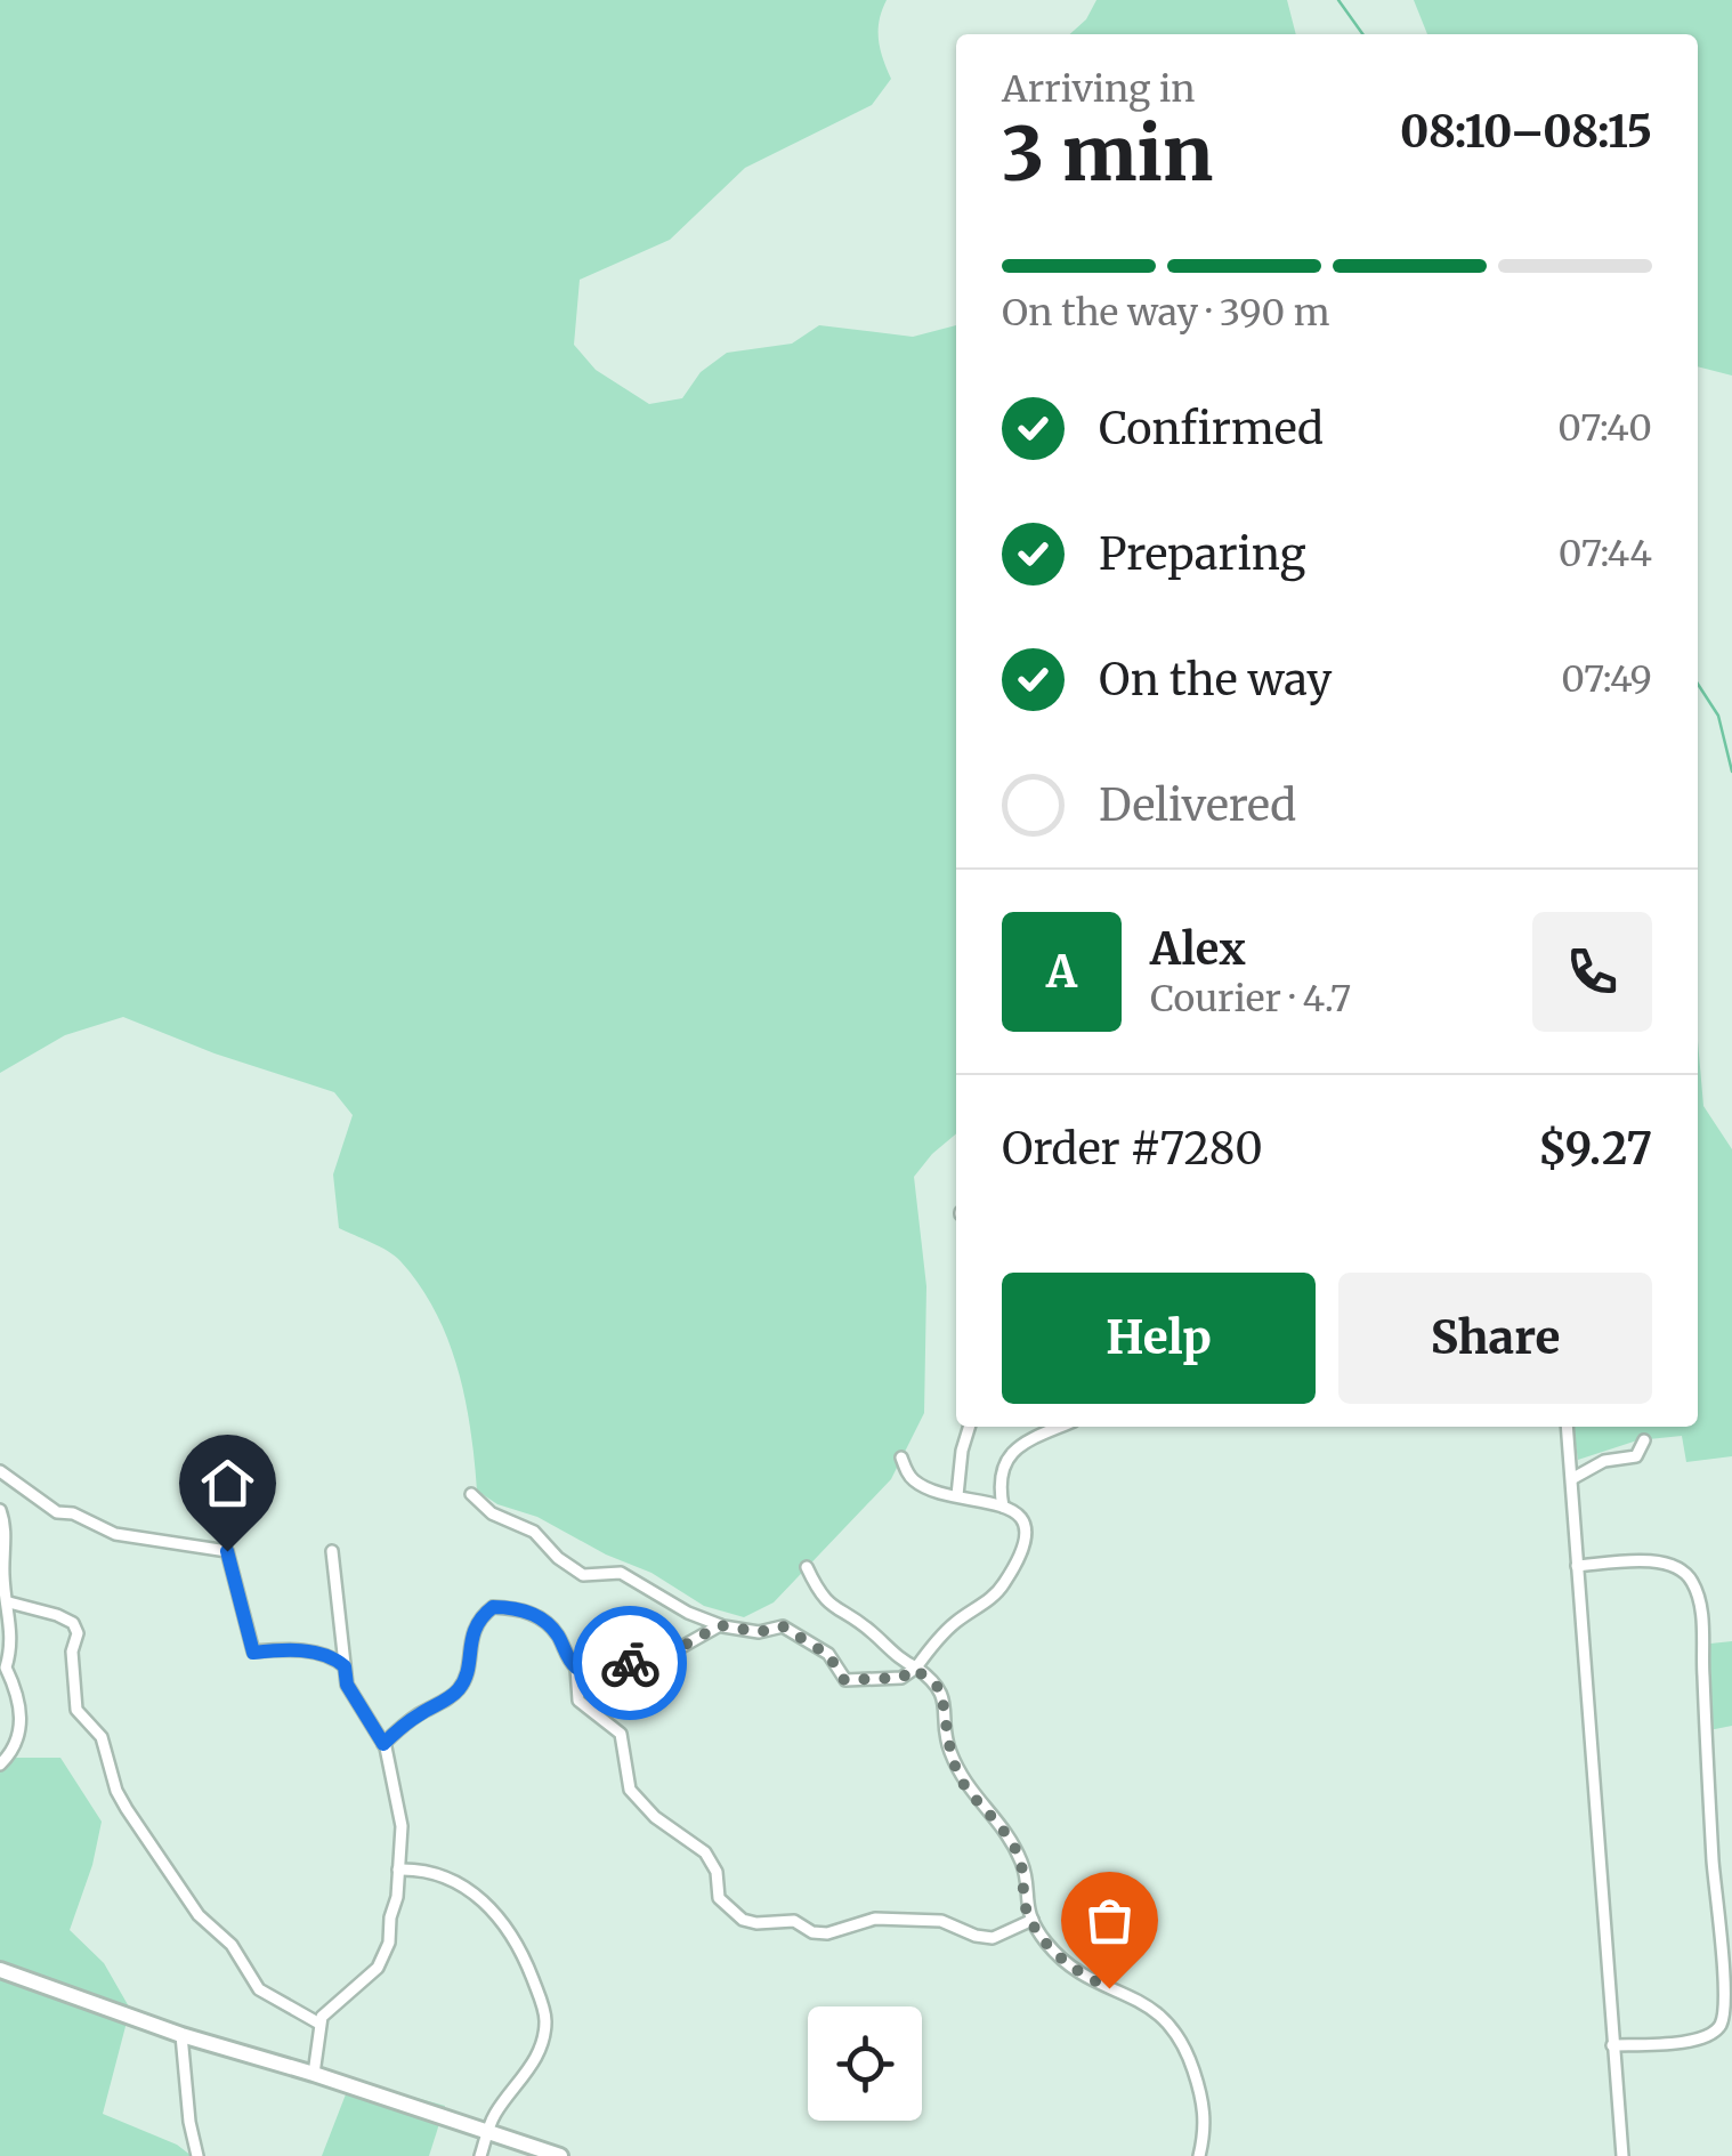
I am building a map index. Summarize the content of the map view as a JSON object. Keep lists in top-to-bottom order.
{
  "page": {
    "heading": ["3 min", "Arriving in", "08:10–08:15"],
    "panel": [
      "Alex",
      "Courier · 4.7",
      "Order #7280",
      "$9.27"
    ],
    "bar": "On the way · 390 m",
    "list": [
      ["Confirmed", "07:40"],
      ["Preparing", "07:44"],
      ["On the way", "07:49"],
      "Delivered"
    ],
    "round": "A",
    "buttons": ["Help", "Share"]
  }
}
